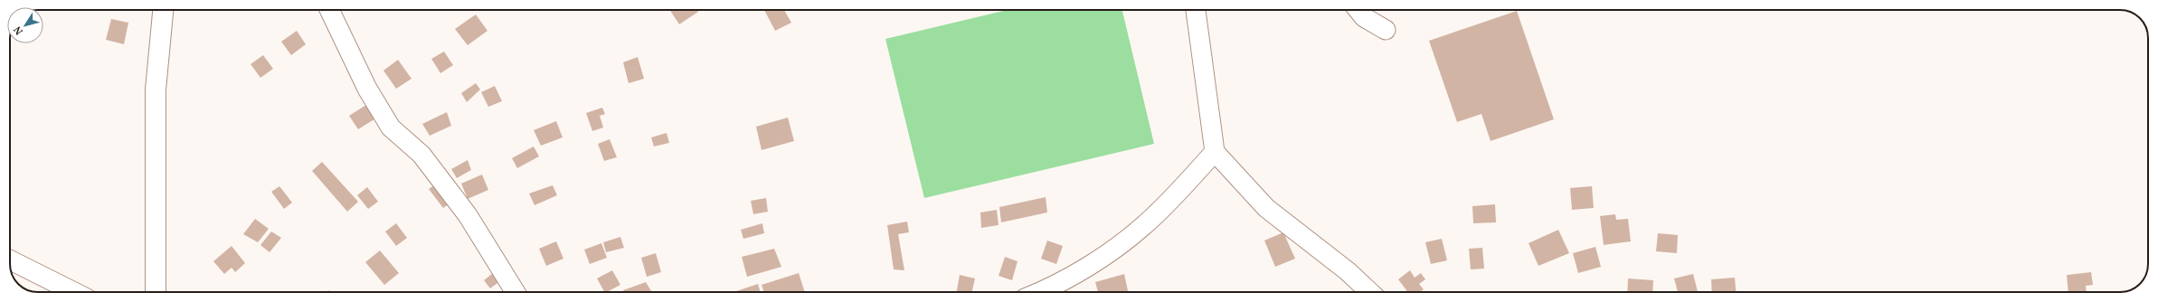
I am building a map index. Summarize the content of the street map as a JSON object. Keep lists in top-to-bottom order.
{
  "north": "bottom left"
}
